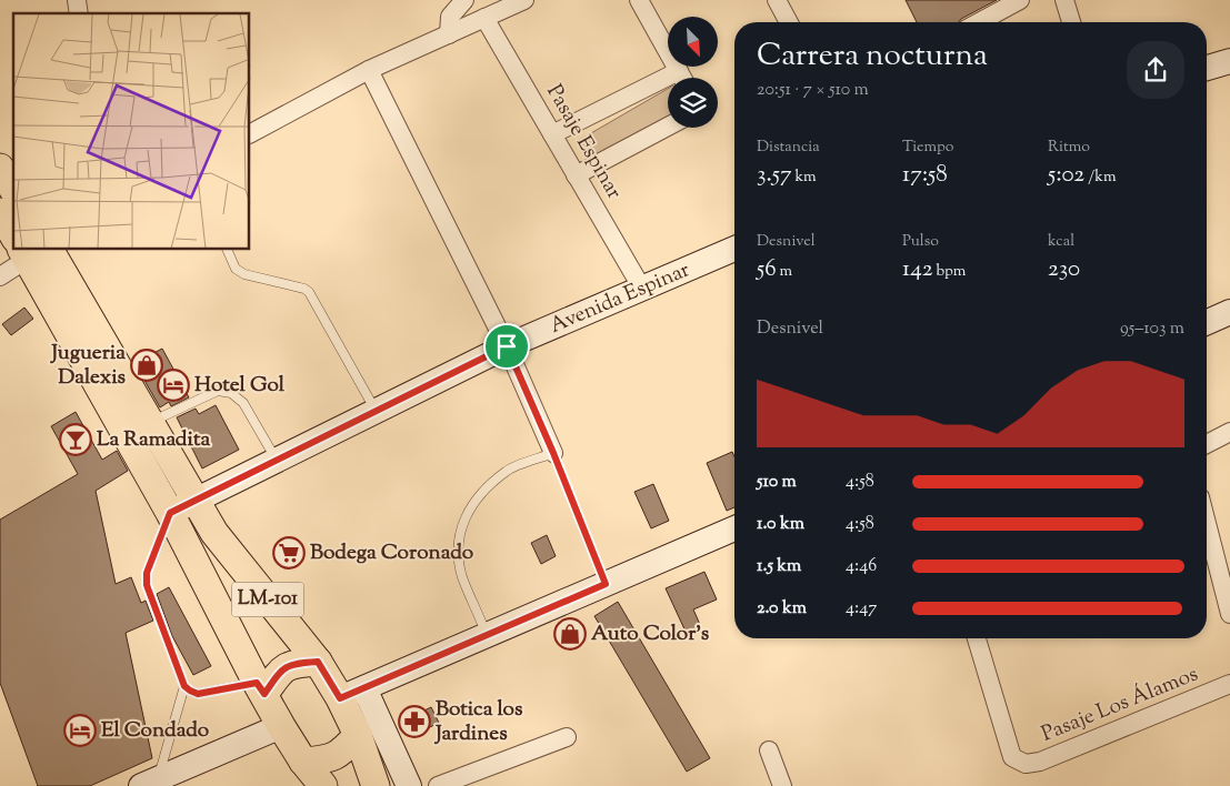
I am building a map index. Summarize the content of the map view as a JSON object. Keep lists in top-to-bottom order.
{
  "streets": {
    "main road": ["LM-101"],
    "street": ["Pasaje Espinar", "Avenida Espinar", "Pasaje Los Álamos"]
  },
  "crossings": [
    ["Pasaje Espinar", "Avenida Espinar"],
    ["Avenida Espinar", "LM-101"]
  ],
  "places": {
    "shop": ["Jugueria Dalexis", "Auto Color's"],
    "hotel": ["Hotel Gol", "El Condado"],
    "bar": ["La Ramadita"],
    "supermarket": ["Bodega Coronado"],
    "pharmacy": ["Botica los Jardines"]
  },
  "north": "bottom right",
  "page": {
    "heading": ["Carrera nocturna", "20:51 · 7 × 510 m"],
    "stats": [
      ["Distancia", "3.57 km"],
      ["Tiempo", "17:58"],
      ["Ritmo", "5:02 /km"],
      ["Desnivel", "56 m"],
      ["Pulso", "142 bpm"],
      ["kcal", "230"]
    ],
    "chart": ["Desnivel", "95–103 m"],
    "list": [
      {
        "name": "510 m",
        "note": "4:58"
      },
      {
        "name": "1.0 km",
        "note": "4:58"
      },
      {
        "name": "1.5 km",
        "note": "4:46"
      },
      {
        "name": "2.0 km",
        "note": "4:47"
      }
    ]
  }
}
